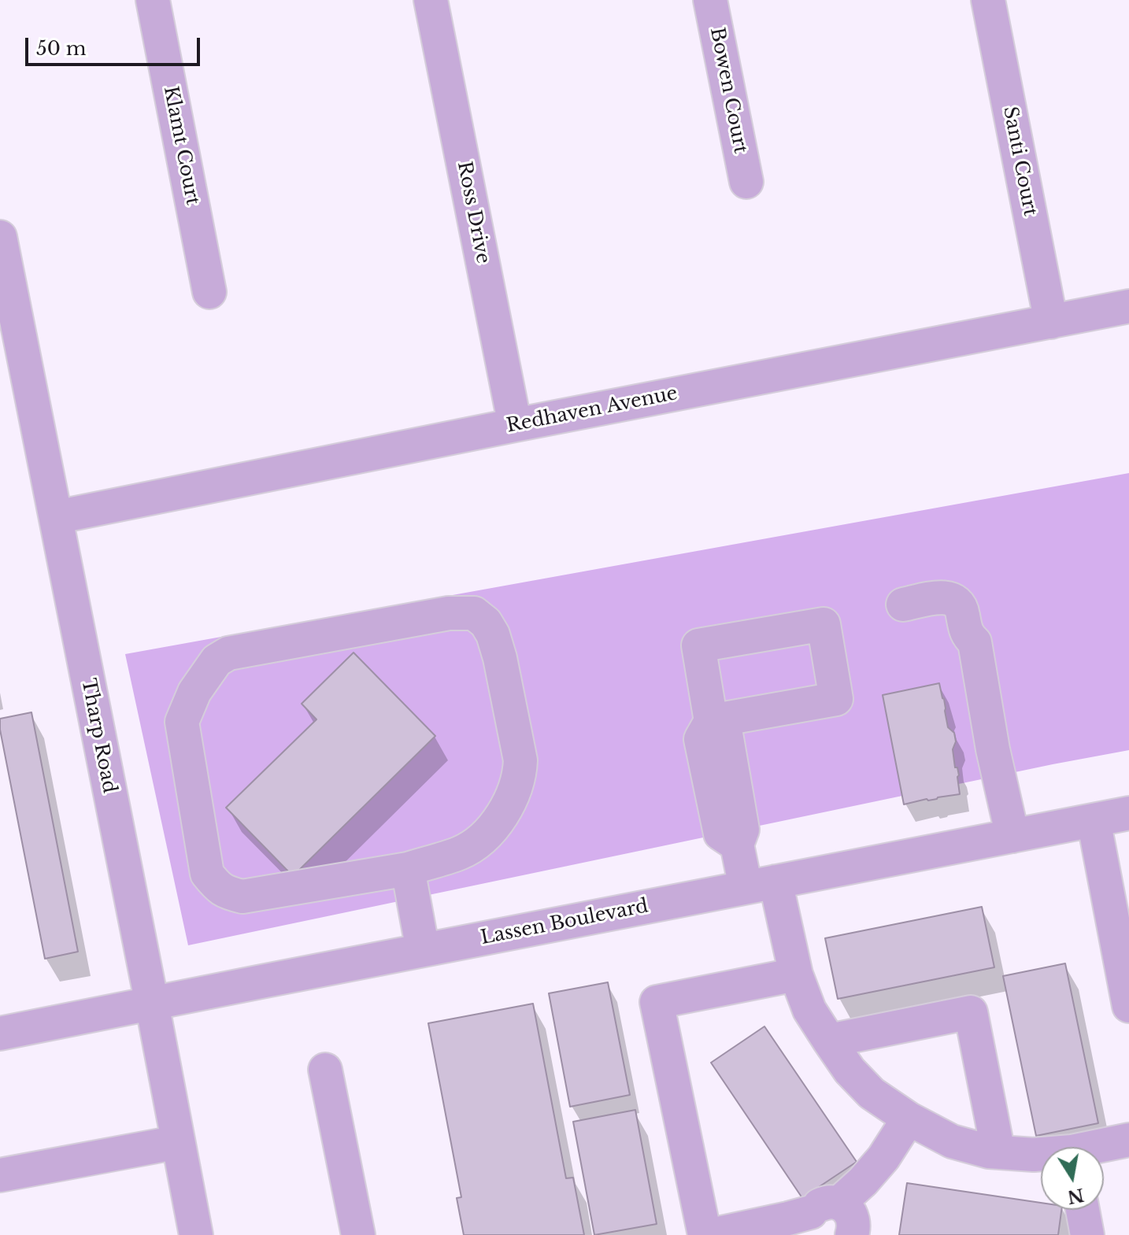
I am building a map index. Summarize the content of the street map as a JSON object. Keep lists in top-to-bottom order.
{
  "streets": {
    "street": [
      "Bowen Court",
      "Klamt Court",
      "Santi Court",
      "Ross Drive",
      "Redhaven Avenue",
      "Tharp Road",
      "Lassen Boulevard"
    ]
  },
  "crossings": [
    ["Santi Court", "Redhaven Avenue"],
    ["Ross Drive", "Redhaven Avenue"],
    ["Redhaven Avenue", "Tharp Road"],
    ["Tharp Road", "Lassen Boulevard"]
  ],
  "scale_bar": "50 m",
  "north": "bottom"
}
